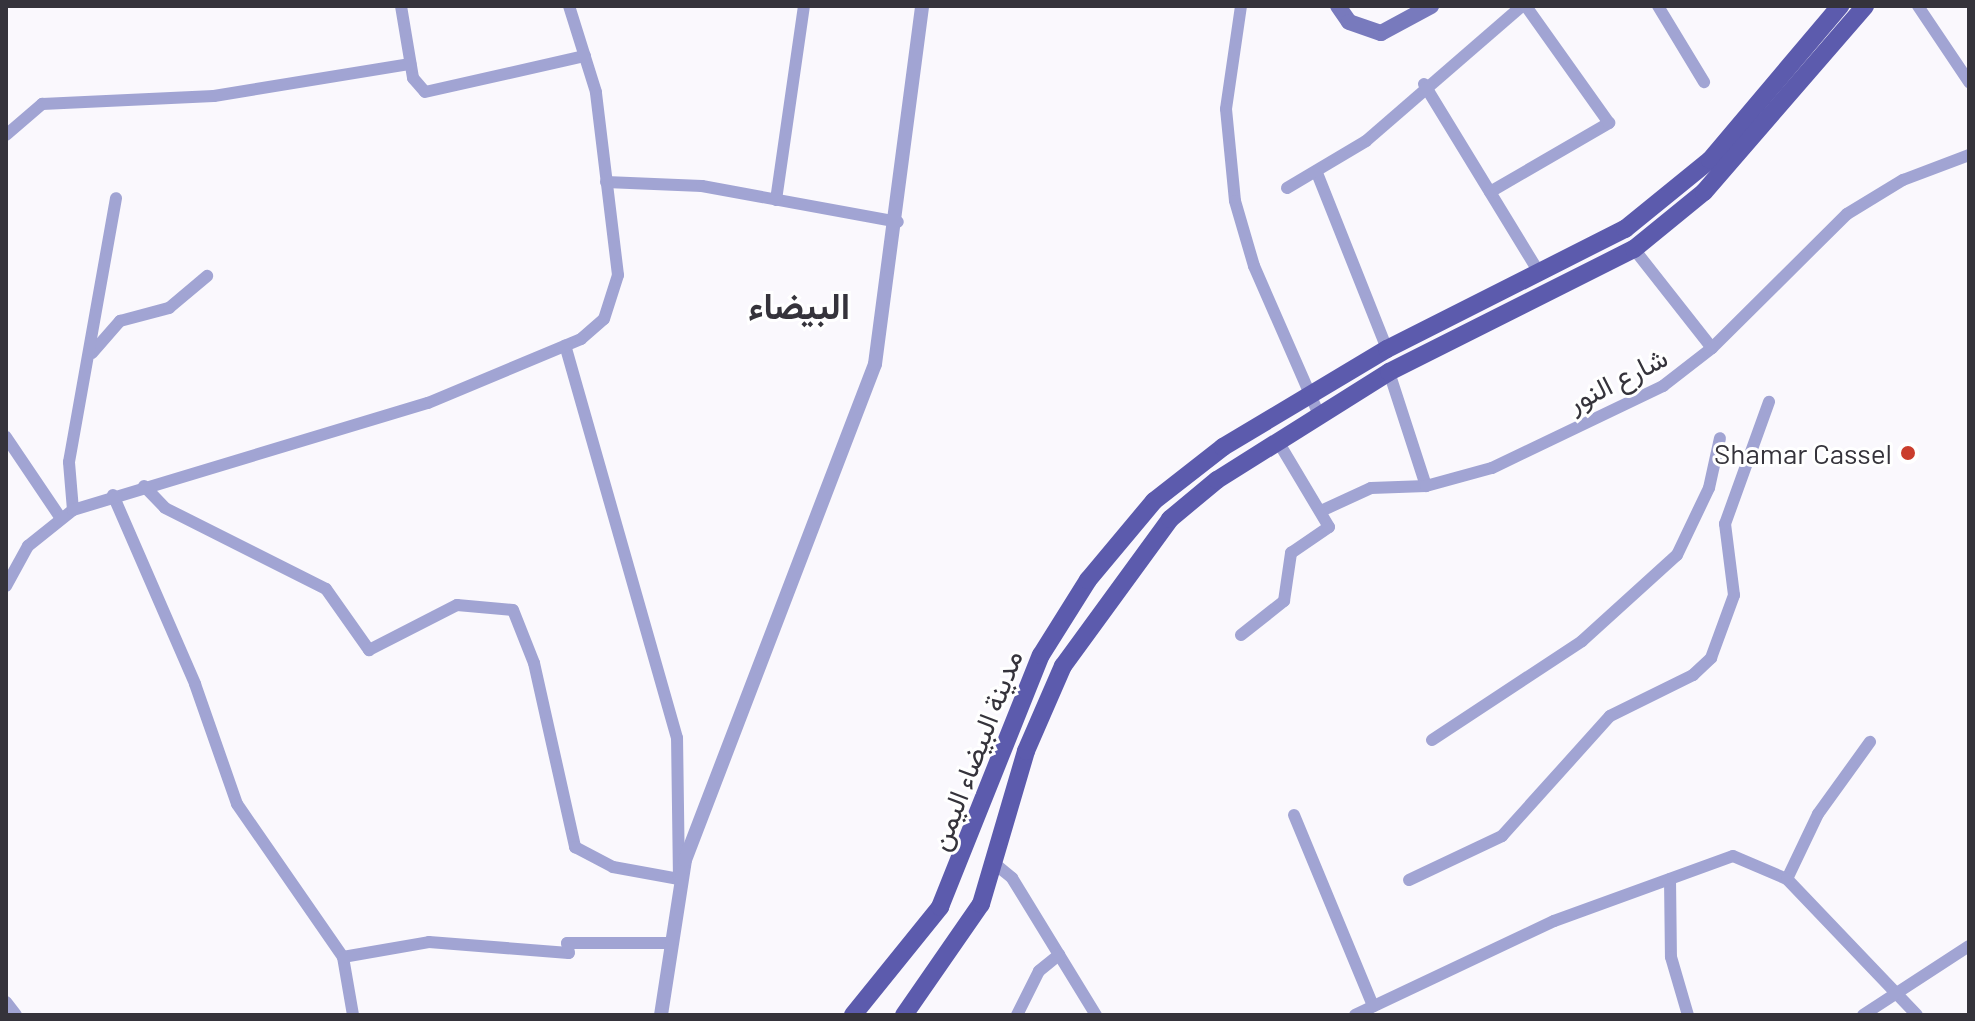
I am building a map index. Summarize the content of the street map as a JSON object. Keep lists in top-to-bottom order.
{
  "streets": {
    "main road": ["مدينة البيضاء اليمن"],
    "street": ["شارع النور"]
  },
  "districts": ["البيضاء"],
  "places": ["Shamar Cassel"]
}
